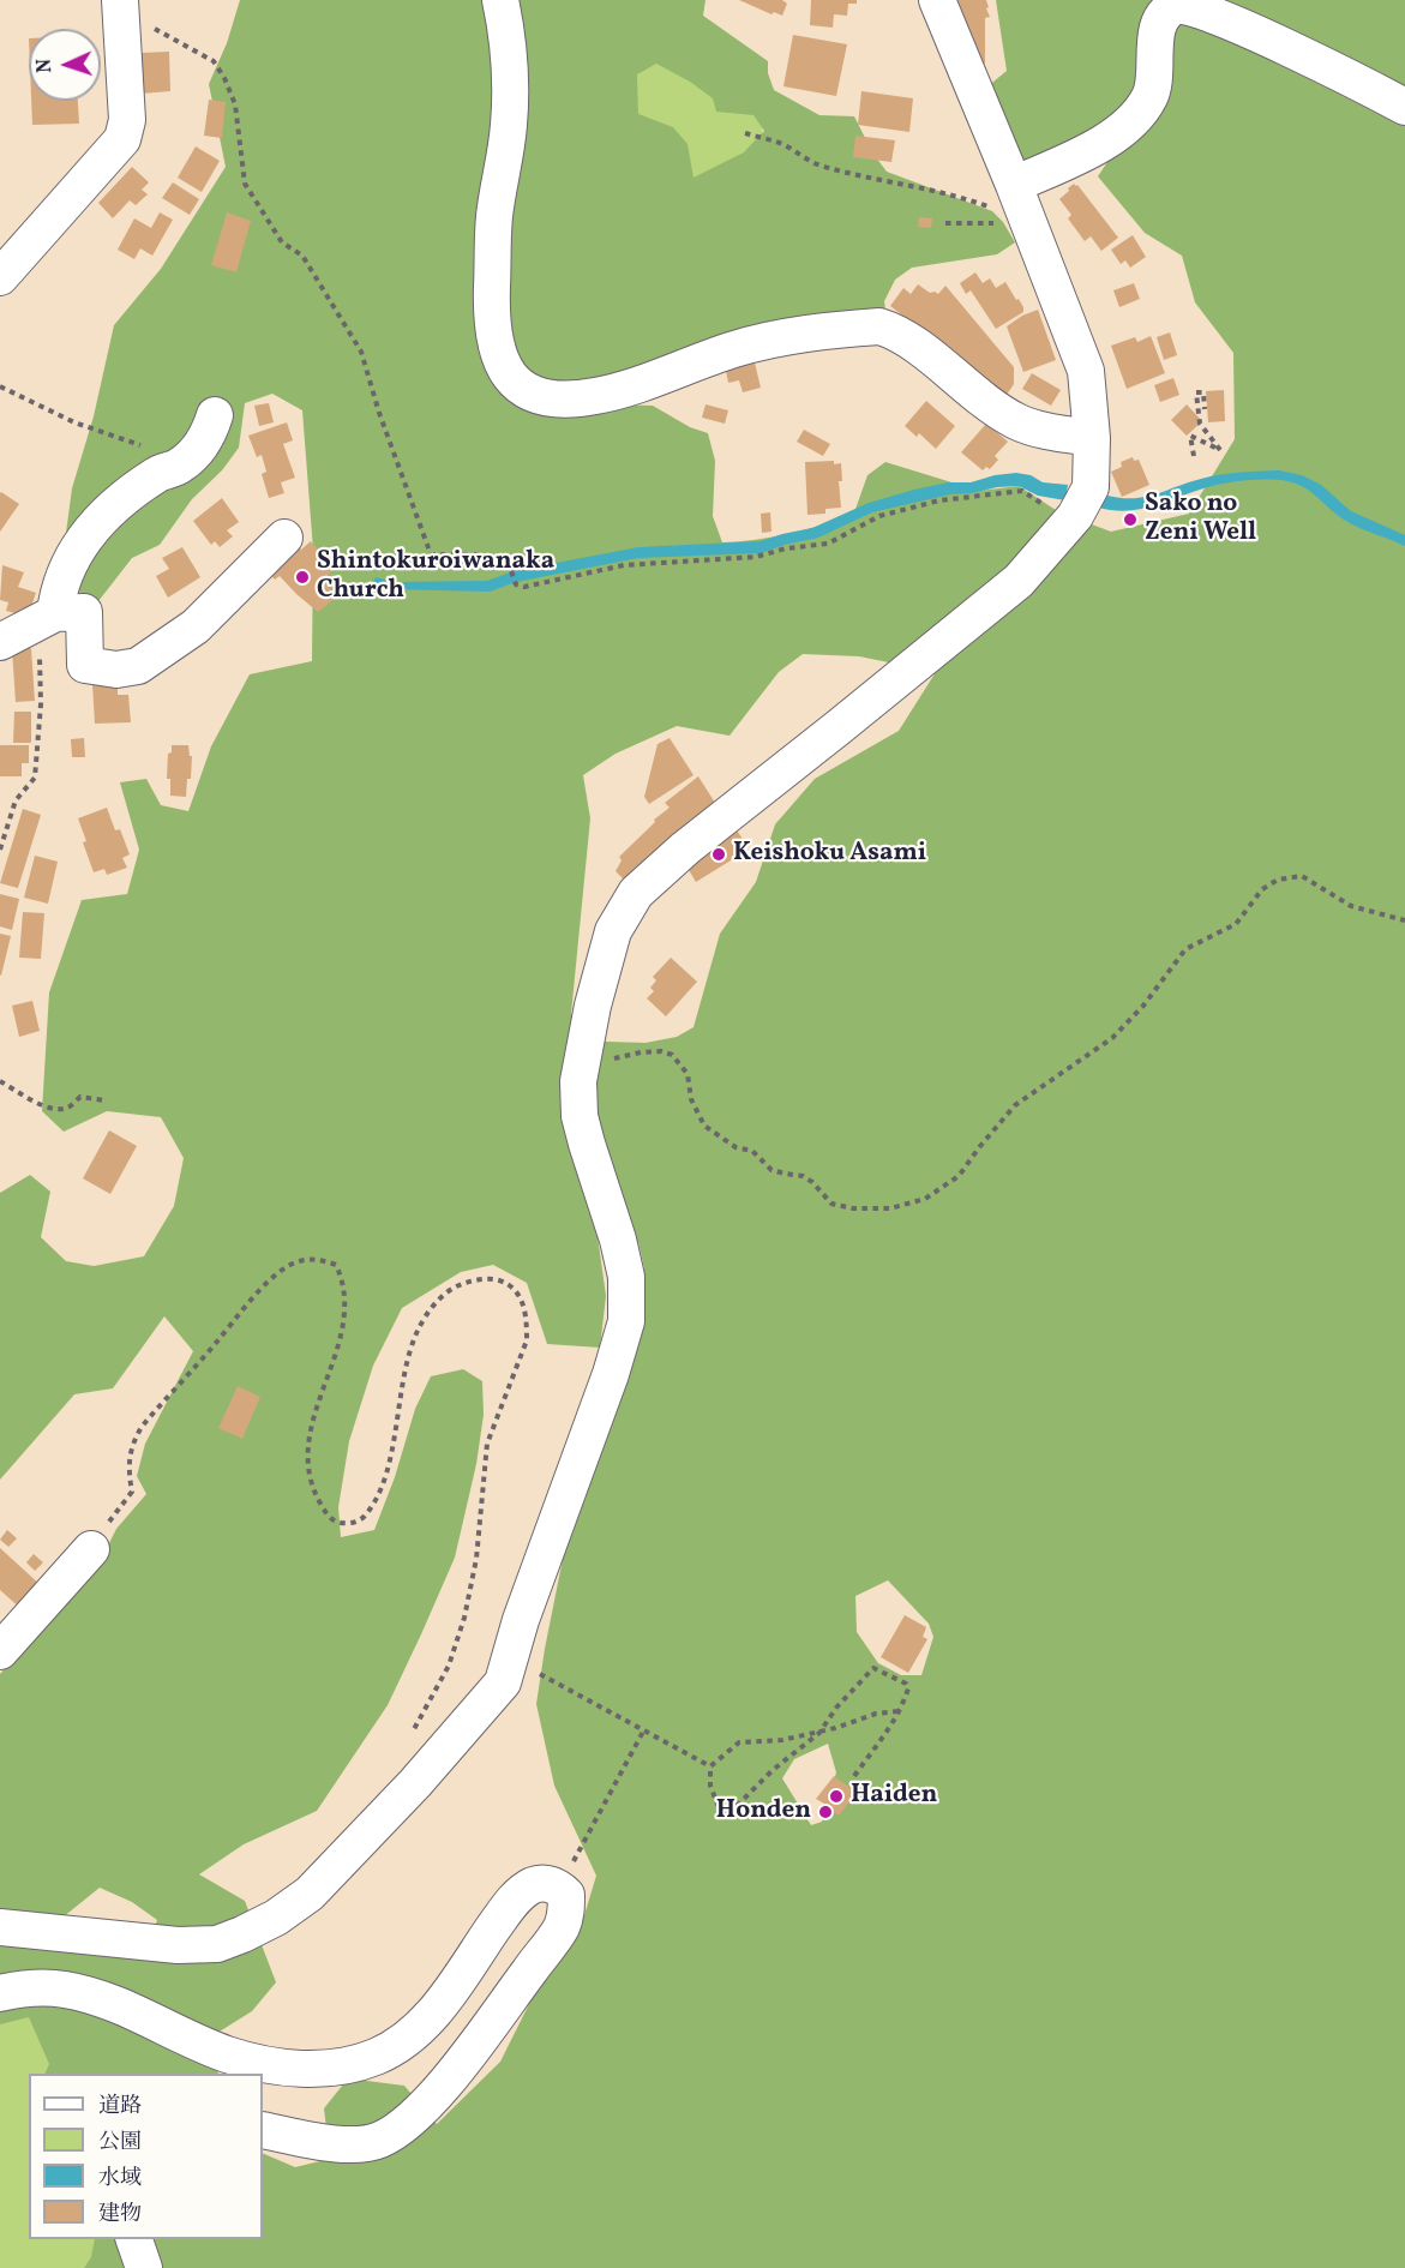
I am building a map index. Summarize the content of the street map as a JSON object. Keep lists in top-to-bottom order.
{
  "places": [
    "Sako no Zeni Well",
    "Shintokuroiwanaka Church",
    "Keishoku Asami",
    "Haiden",
    "Honden"
  ],
  "legend": [
    "道路",
    "公園",
    "水域",
    "建物"
  ],
  "north": "left"
}
